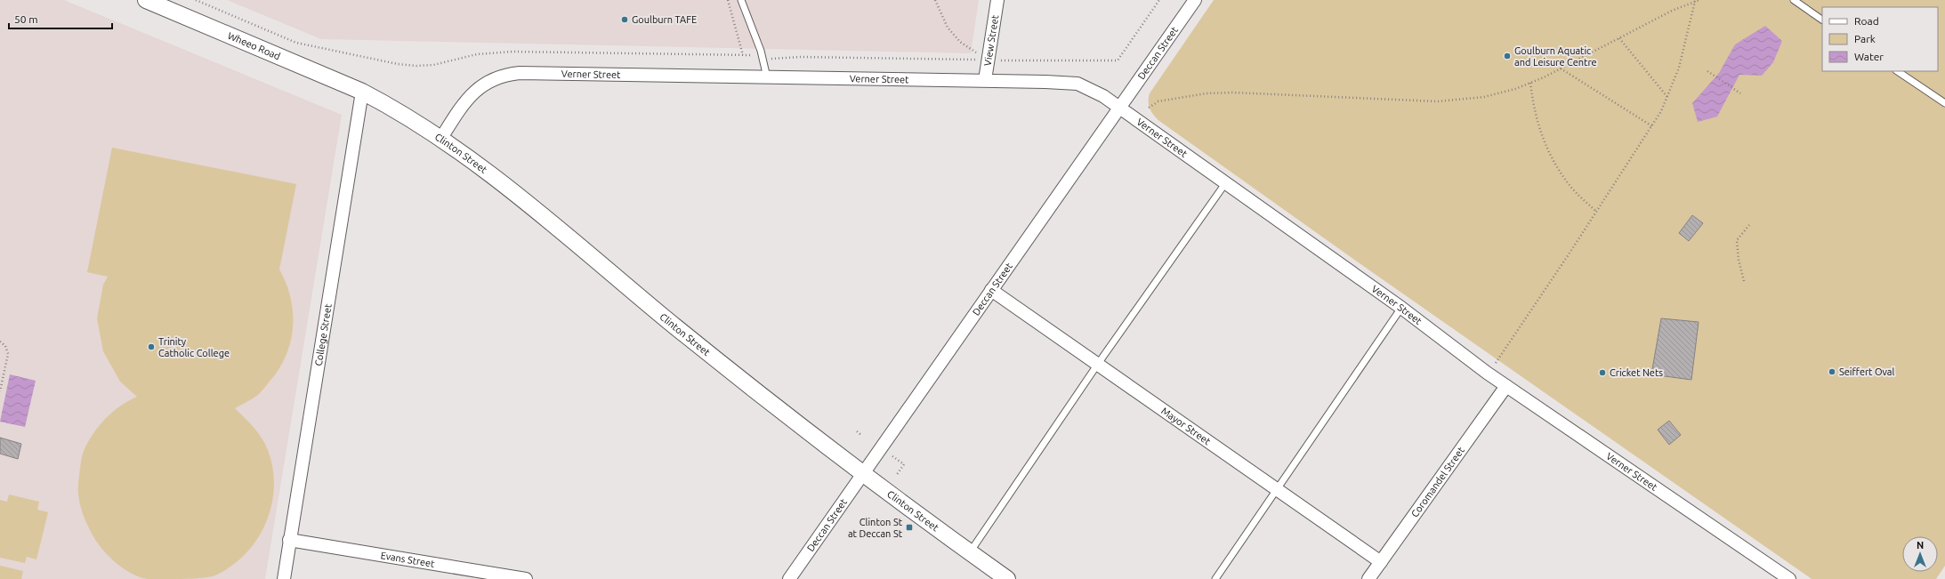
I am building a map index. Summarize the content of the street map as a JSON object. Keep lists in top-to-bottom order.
{
  "streets": {
    "street": [
      "View Street",
      "Wheeo Road",
      "Deccan Street",
      "Verner Street",
      "Clinton Street",
      "College Street",
      "Mayor Street",
      "Coromandel Street",
      "Evans Street"
    ]
  },
  "crossings": [
    ["View Street", "Verner Street"],
    ["Wheeo Road", "Clinton Street"],
    ["Wheeo Road", "College Street"],
    ["Deccan Street", "Verner Street"],
    ["Deccan Street", "Clinton Street"],
    ["Deccan Street", "Mayor Street"],
    ["Verner Street", "Clinton Street"],
    ["Verner Street", "Coromandel Street"],
    ["Clinton Street", "College Street"],
    ["College Street", "Evans Street"],
    ["Mayor Street", "Coromandel Street"]
  ],
  "places": {
    "other": [
      "Goulburn TAFE",
      "Goulburn Aquatic and Leisure Centre",
      "Trinity Catholic College",
      "Seiffert Oval",
      "Cricket Nets"
    ],
    "transit": ["Clinton St at Deccan St"]
  },
  "legend": ["Road", "Park", "Water"],
  "scale_bar": "50 m",
  "north": "top"
}
